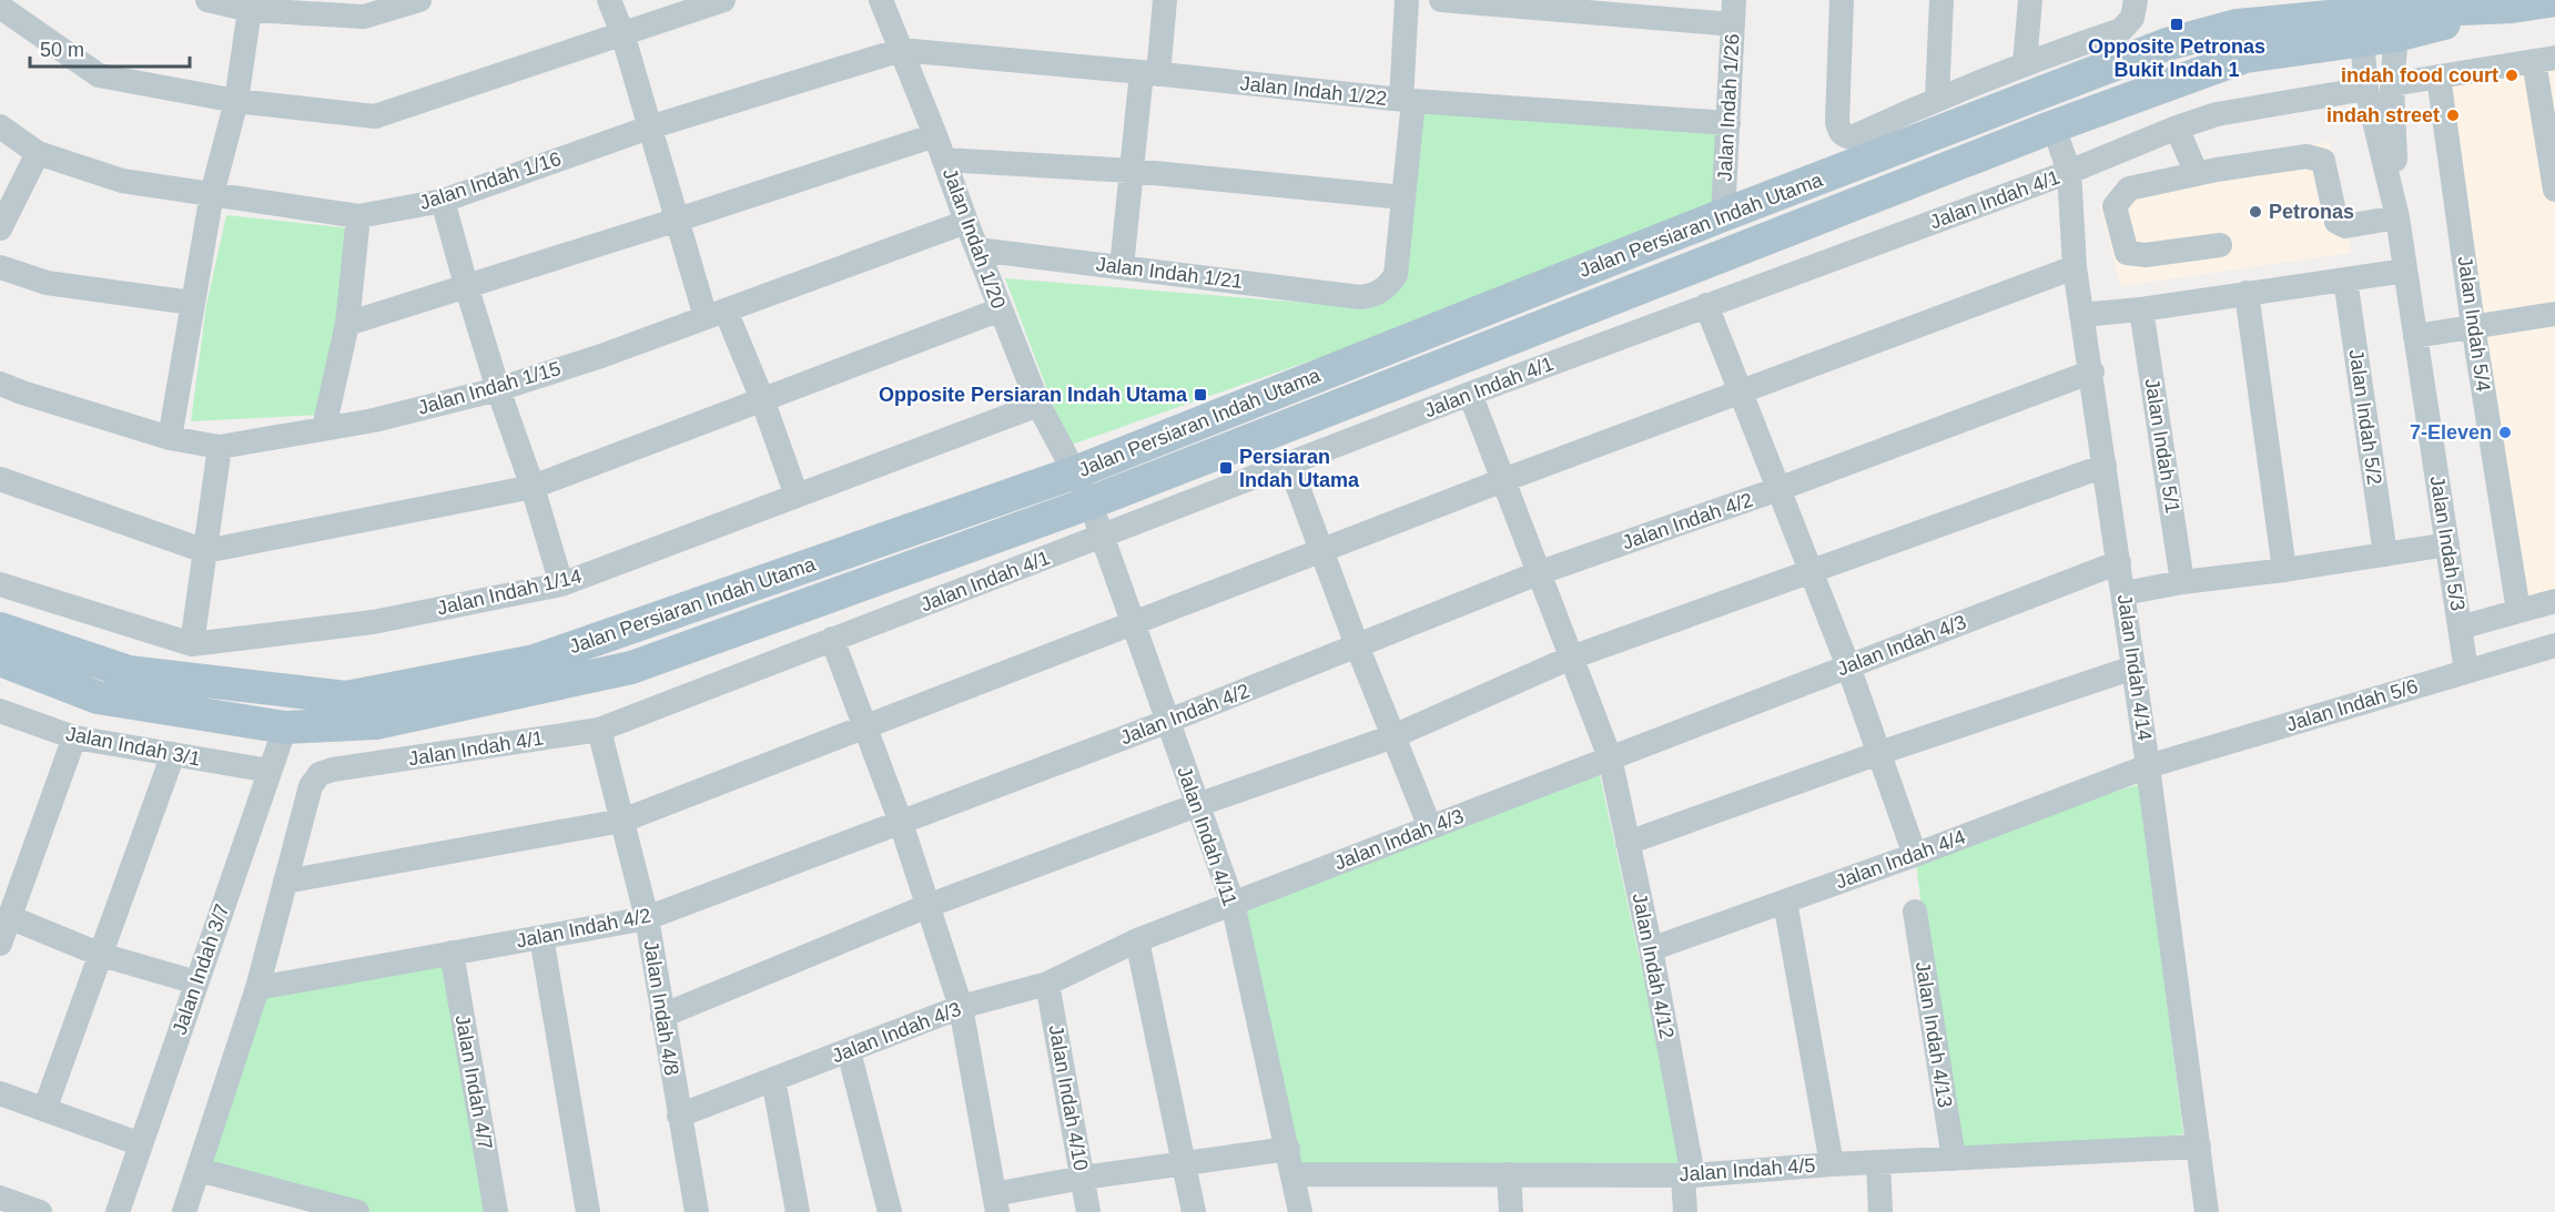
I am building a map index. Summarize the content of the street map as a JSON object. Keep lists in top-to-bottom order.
{
  "streets": {
    "main road": ["Jalan Persiaran Indah Utama"],
    "street": [
      "Jalan Indah 1/22",
      "Jalan Indah 1/26",
      "Jalan Indah 1/16",
      "Jalan Indah 4/1",
      "Jalan Indah 1/20",
      "Jalan Indah 1/21",
      "Jalan Indah 5/4",
      "Jalan Indah 1/15",
      "Jalan Indah 5/2",
      "Jalan Indah 5/1",
      "Jalan Indah 4/2",
      "Jalan Indah 5/3",
      "Jalan Indah 1/14",
      "Jalan Indah 4/3",
      "Jalan Indah 4/14",
      "Jalan Indah 5/6",
      "Jalan Indah 3/1",
      "Jalan Indah 4/11",
      "Jalan Indah 4/4",
      "Jalan Indah 4/12",
      "Jalan Indah 3/7",
      "Jalan Indah 4/8",
      "Jalan Indah 4/13",
      "Jalan Indah 4/7",
      "Jalan Indah 4/10",
      "Jalan Indah 4/5"
    ]
  },
  "crossings": [
    ["Jalan Indah 1/22", "Jalan Indah 1/26"],
    ["Jalan Indah 1/22", "Jalan Indah 1/16"],
    ["Jalan Indah 1/22", "Jalan Indah 1/20"],
    ["Jalan Indah 1/26", "Jalan Persiaran Indah Utama"],
    ["Jalan Indah 1/16", "Jalan Indah 1/20"],
    ["Jalan Indah 4/1", "Jalan Indah 4/2"],
    ["Jalan Indah 4/1", "Jalan Indah 4/14"],
    ["Jalan Indah 4/1", "Jalan Indah 4/11"],
    ["Jalan Indah 4/1", "Jalan Indah 4/12"],
    ["Jalan Indah 4/1", "Jalan Indah 4/8"],
    ["Jalan Persiaran Indah Utama", "Jalan Indah 1/20"],
    ["Jalan Persiaran Indah Utama", "Jalan Indah 5/3"],
    ["Jalan Persiaran Indah Utama", "Jalan Indah 4/14"],
    ["Jalan Persiaran Indah Utama", "Jalan Indah 4/11"],
    ["Jalan Persiaran Indah Utama", "Jalan Indah 3/7"],
    ["Jalan Indah 1/20", "Jalan Indah 1/21"],
    ["Jalan Indah 1/20", "Jalan Indah 1/15"],
    ["Jalan Indah 1/20", "Jalan Indah 1/14"],
    ["Jalan Indah 1/20", "Jalan Indah 4/11"],
    ["Jalan Indah 4/2", "Jalan Indah 4/14"],
    ["Jalan Indah 4/2", "Jalan Indah 4/11"],
    ["Jalan Indah 4/2", "Jalan Indah 4/12"],
    ["Jalan Indah 4/2", "Jalan Indah 4/8"],
    ["Jalan Indah 4/2", "Jalan Indah 4/7"],
    ["Jalan Indah 5/3", "Jalan Indah 5/6"],
    ["Jalan Indah 4/3", "Jalan Indah 4/14"],
    ["Jalan Indah 4/3", "Jalan Indah 4/11"],
    ["Jalan Indah 4/3", "Jalan Indah 4/12"],
    ["Jalan Indah 4/3", "Jalan Indah 4/8"],
    ["Jalan Indah 4/3", "Jalan Indah 4/10"],
    ["Jalan Indah 4/14", "Jalan Indah 5/6"],
    ["Jalan Indah 4/14", "Jalan Indah 4/4"],
    ["Jalan Indah 4/14", "Jalan Indah 4/5"],
    ["Jalan Indah 5/6", "Jalan Indah 4/4"],
    ["Jalan Indah 3/1", "Jalan Indah 3/7"],
    ["Jalan Indah 4/11", "Jalan Indah 4/5"],
    ["Jalan Indah 4/4", "Jalan Indah 4/12"],
    ["Jalan Indah 4/12", "Jalan Indah 4/5"],
    ["Jalan Indah 4/13", "Jalan Indah 4/5"]
  ],
  "places": {
    "transit": ["Opposite Petronas Bukit Indah 1", "Opposite Persiaran Indah Utama", "Persiaran Indah Utama"],
    "other": [
      "indah food court",
      "indah street",
      "Petronas",
      "7-Eleven"
    ]
  },
  "scale_bar": "50 m"
}
